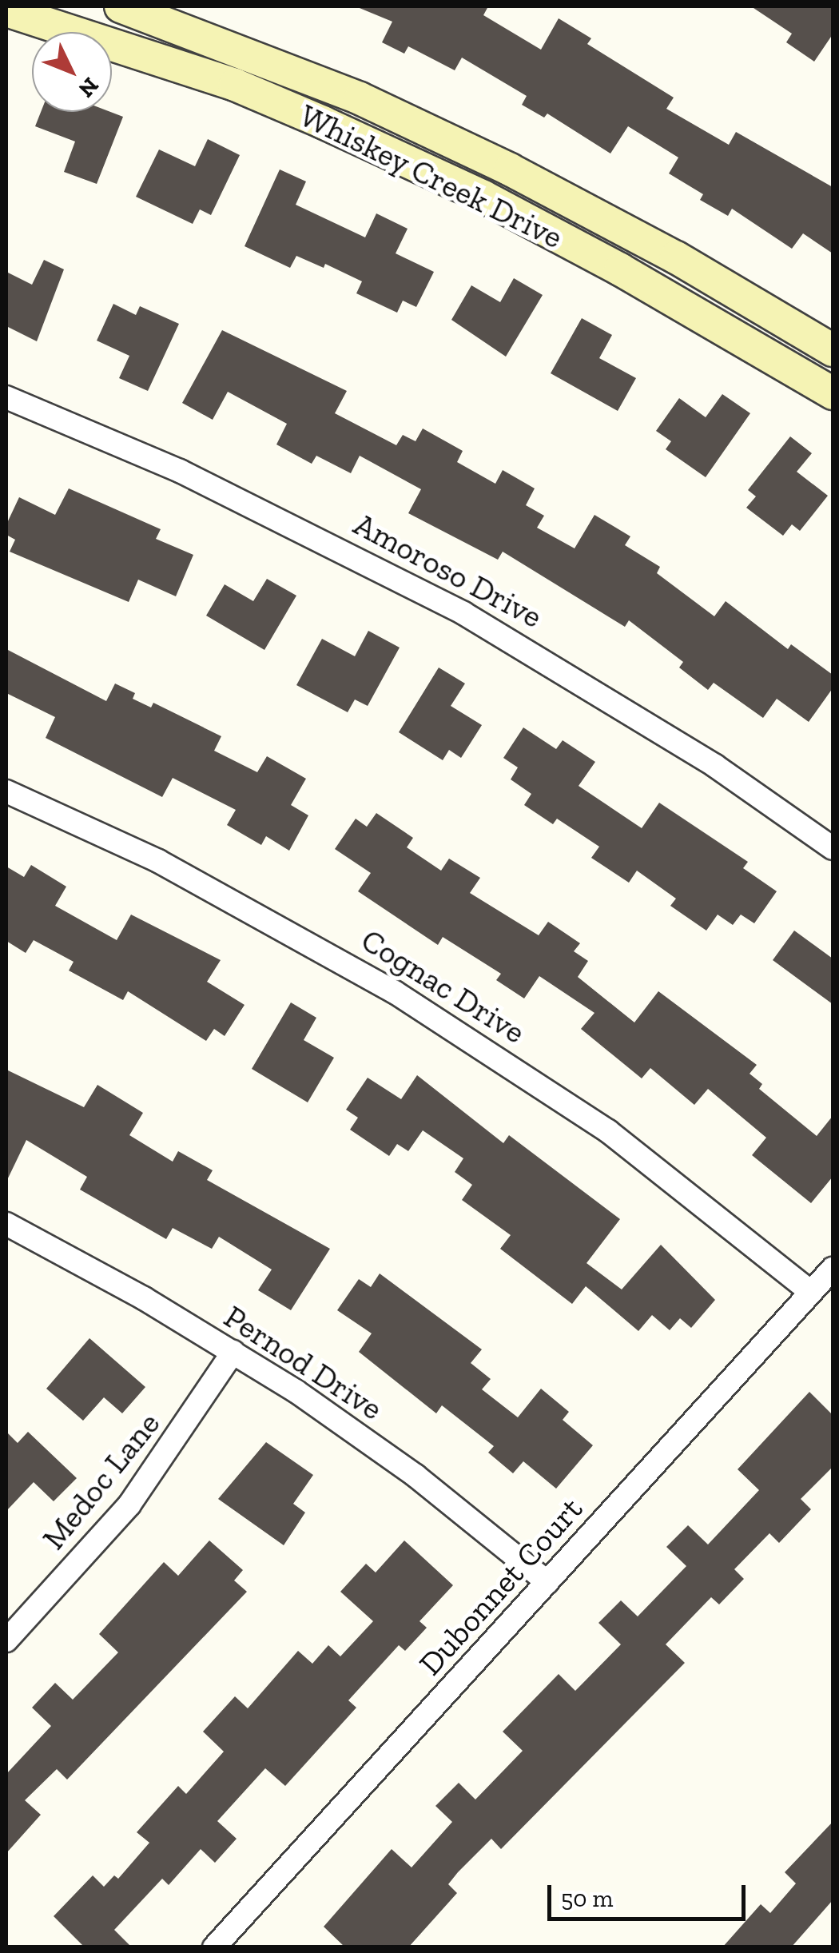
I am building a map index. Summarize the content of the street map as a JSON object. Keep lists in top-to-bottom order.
{
  "streets": {
    "street": [
      "Whiskey Creek Drive",
      "Amoroso Drive",
      "Cognac Drive",
      "Pernod Drive",
      "Medoc Lane",
      "Dubonnet Court"
    ]
  },
  "crossings": [
    ["Cognac Drive", "Dubonnet Court"],
    ["Pernod Drive", "Medoc Lane"],
    ["Pernod Drive", "Dubonnet Court"]
  ],
  "scale_bar": "50 m",
  "north": "bottom right"
}
